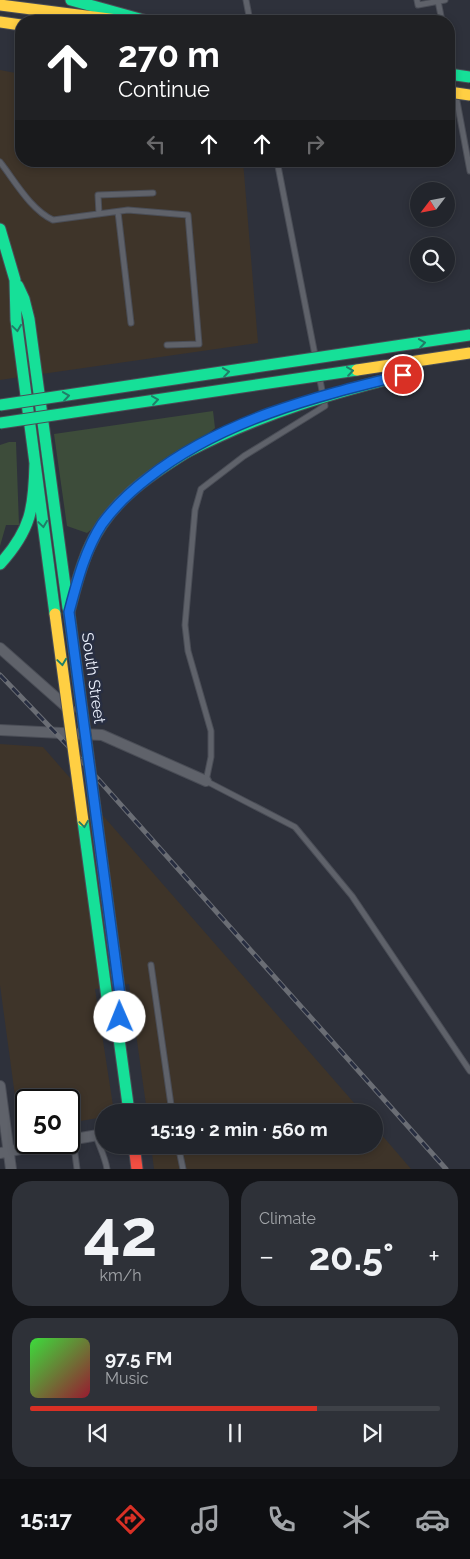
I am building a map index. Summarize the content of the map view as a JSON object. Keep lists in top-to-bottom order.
{
  "streets": {
    "main road": ["South Street"]
  },
  "north": "bottom left",
  "page": {
    "turn": ["270 m", "Continue"],
    "limit": "50",
    "trip": "15:19 · 2 min · 560 m",
    "tile": [
      ["42", "km/h"],
      "Climate"
    ],
    "heat": ["−", "20.5°", "+"],
    "song": ["97.5 FM", "Music"],
    "tabs": "15:17"
  }
}
